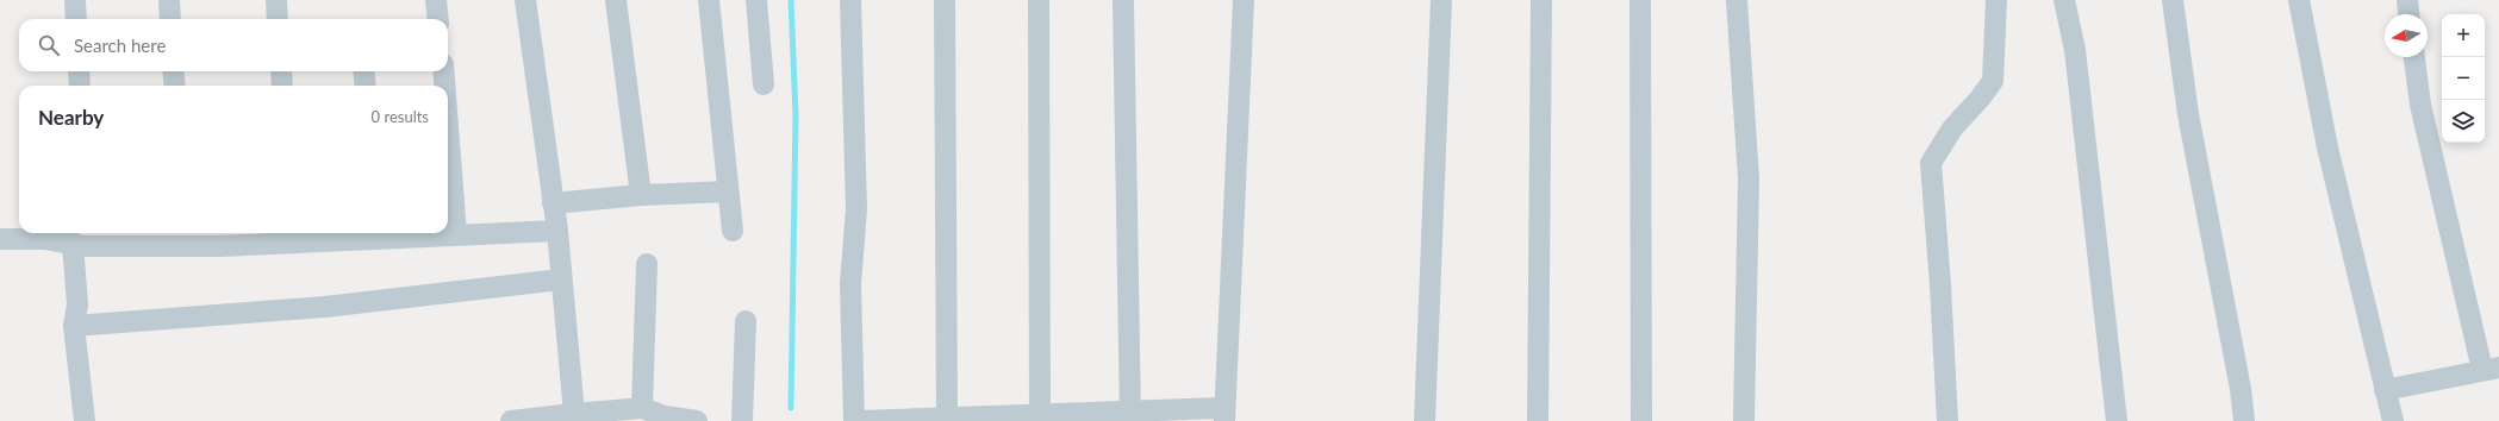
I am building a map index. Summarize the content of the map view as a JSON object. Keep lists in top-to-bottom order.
{
  "north": "left",
  "page": {
    "map_buttons": ["+", "−"],
    "search": "Search here",
    "heading": ["Nearby", "0 results"]
  }
}
